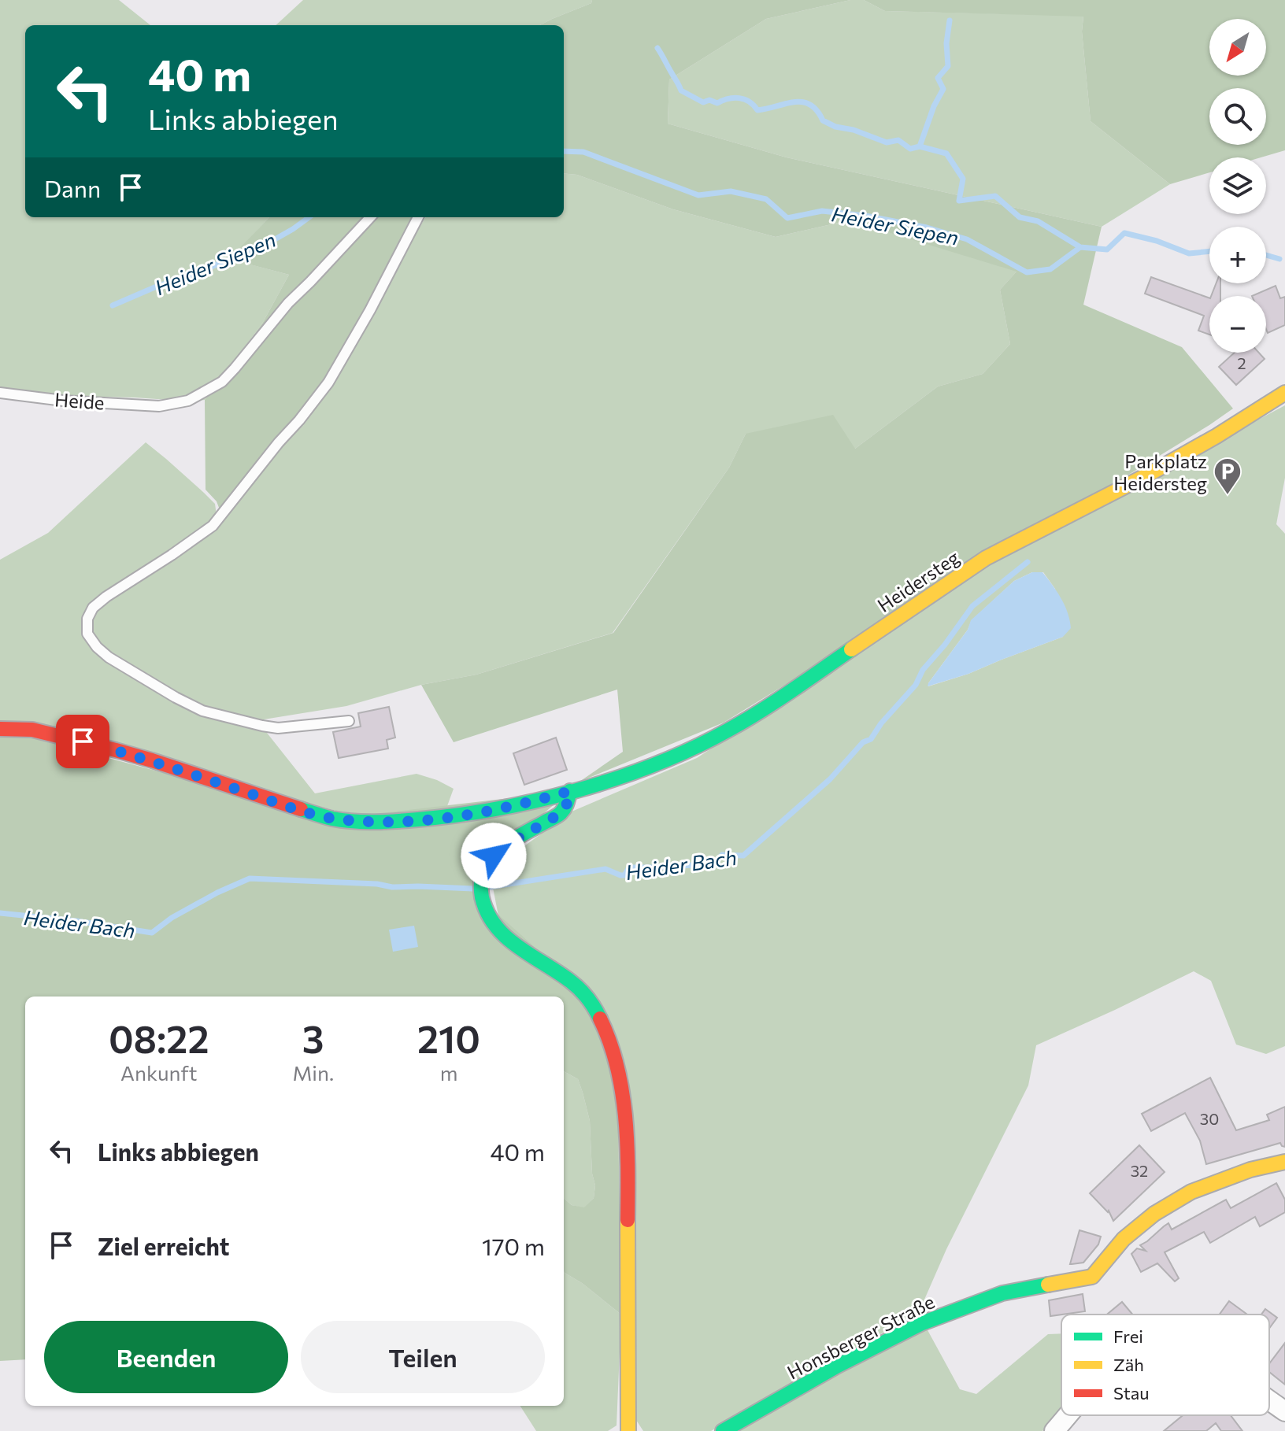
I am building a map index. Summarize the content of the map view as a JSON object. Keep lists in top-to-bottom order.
{
  "streets": {
    "main road": ["Heidersteg", "Honsberger Straße"],
    "lane": ["Heide"]
  },
  "water": ["Heider Siepen", "Heider Bach"],
  "places": {
    "parking": ["Parkplatz Heidersteg"]
  },
  "house_numbers": ["2", "30", "32"],
  "legend": ["Frei", "Zäh", "Stau"],
  "north": "bottom left",
  "page": {
    "map_buttons": ["+", "−"],
    "turn": ["40 m", "Links abbiegen"],
    "then": "Dann",
    "eta": [
      "08:22",
      "Ankunft",
      "3",
      "Min.",
      "210",
      "m"
    ],
    "list": [
      {
        "name": "Links abbiegen",
        "value": "40 m"
      },
      {
        "name": "Ziel erreicht",
        "value": "170 m"
      }
    ],
    "buttons": ["Beenden", "Teilen"]
  }
}
